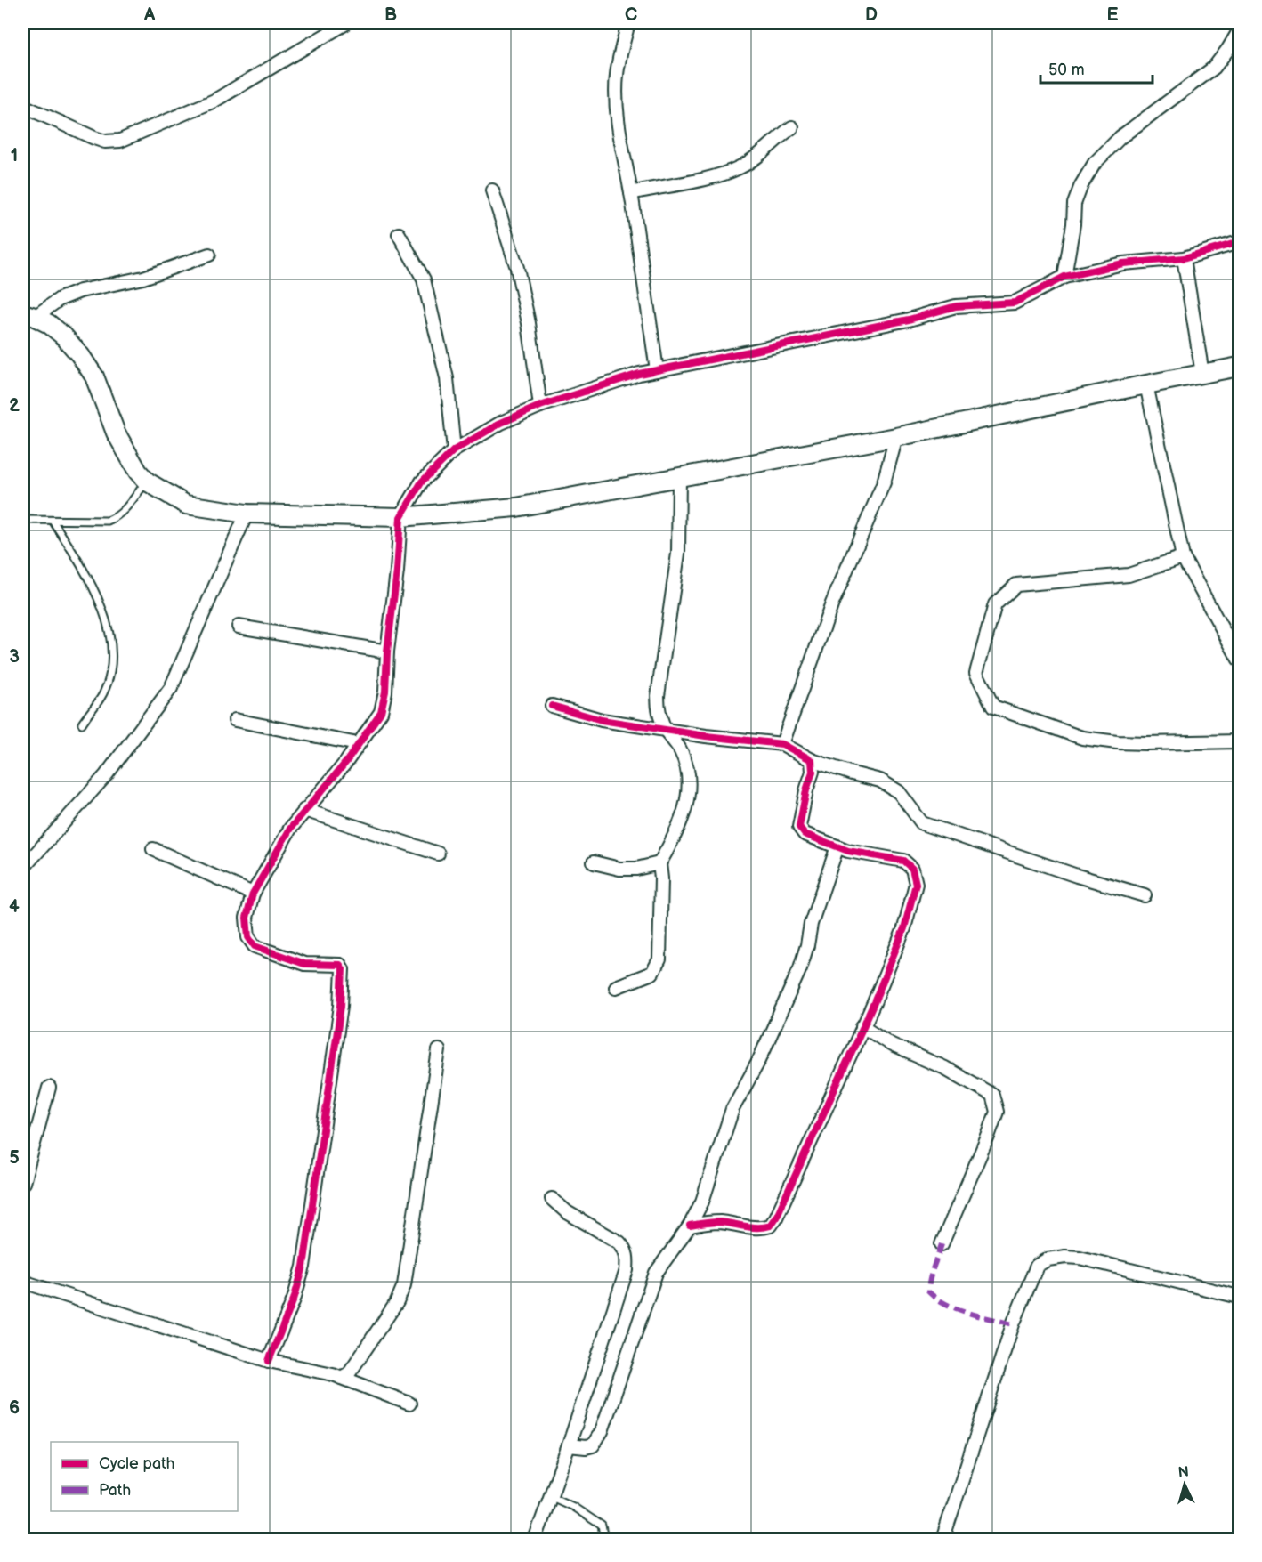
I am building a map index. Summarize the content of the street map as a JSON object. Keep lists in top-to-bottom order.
{
  "legend": ["Cycle path", "Path"],
  "scale_bar": "50 m",
  "north": "top",
  "grid": {
    "columns": [
      "A",
      "B",
      "C",
      "D",
      "E"
    ],
    "rows": [
      "1",
      "2",
      "3",
      "4",
      "5",
      "6"
    ]
  }
}
